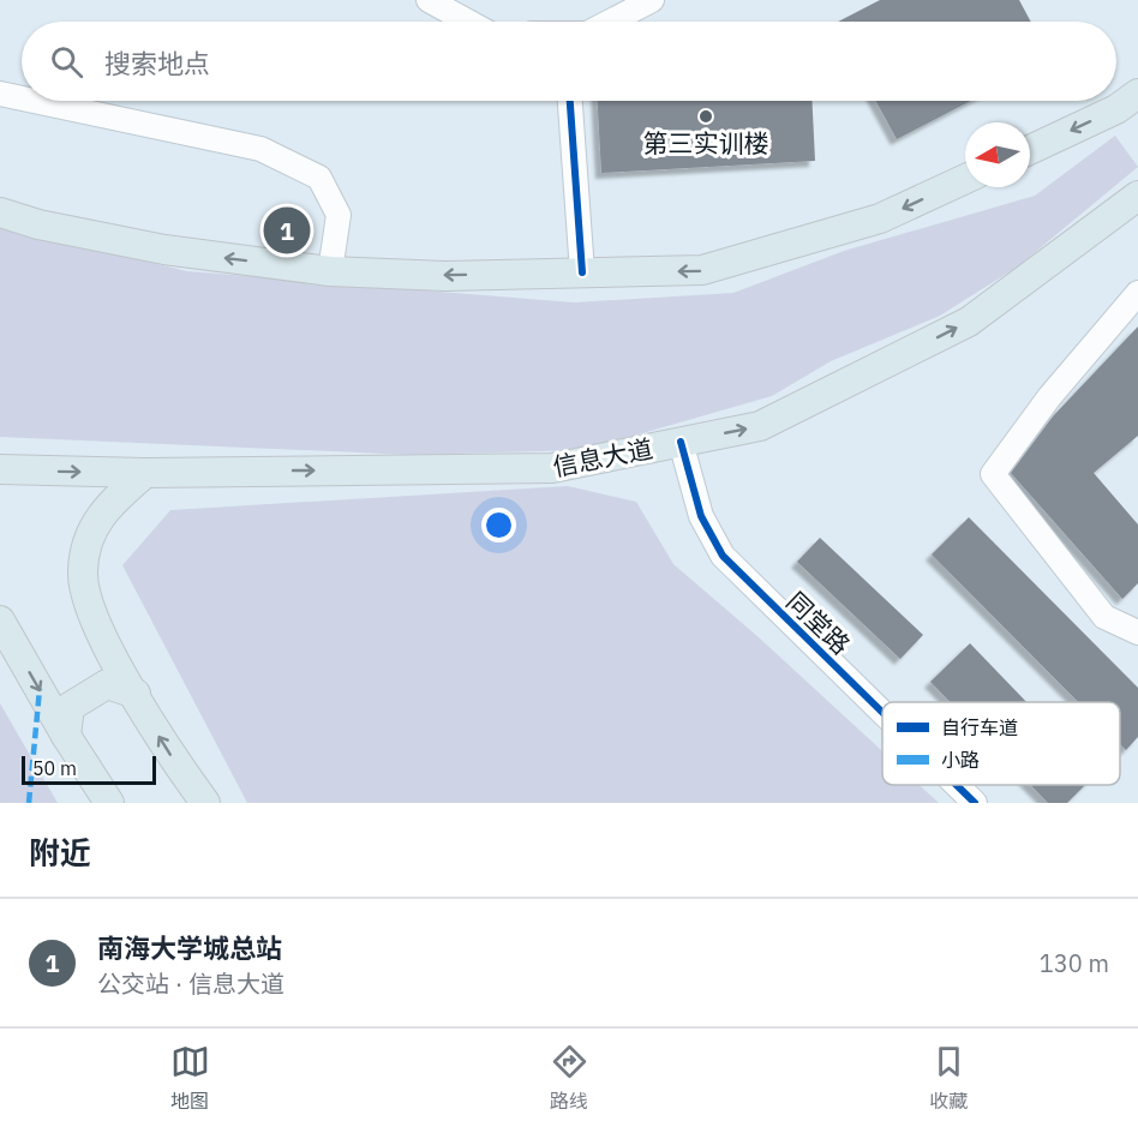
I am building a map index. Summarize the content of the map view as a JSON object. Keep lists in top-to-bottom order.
{
  "streets": {
    "main road": ["信息大道"],
    "street": ["同堂路"]
  },
  "crossings": [
    ["信息大道", "同堂路"]
  ],
  "places": ["第三实训楼"],
  "legend": ["自行车道", "小路"],
  "scale_bar": "50 m",
  "north": "left",
  "page": {
    "search": "搜索地点",
    "pins": "1",
    "scale": "50 m",
    "heading": "附近",
    "list": [
      {
        "mark": "1",
        "name": "南海大学城总站",
        "note": "公交站 · 信息大道",
        "value": "130 m"
      }
    ],
    "nav": ["地图", "路线", "收藏"]
  }
}
